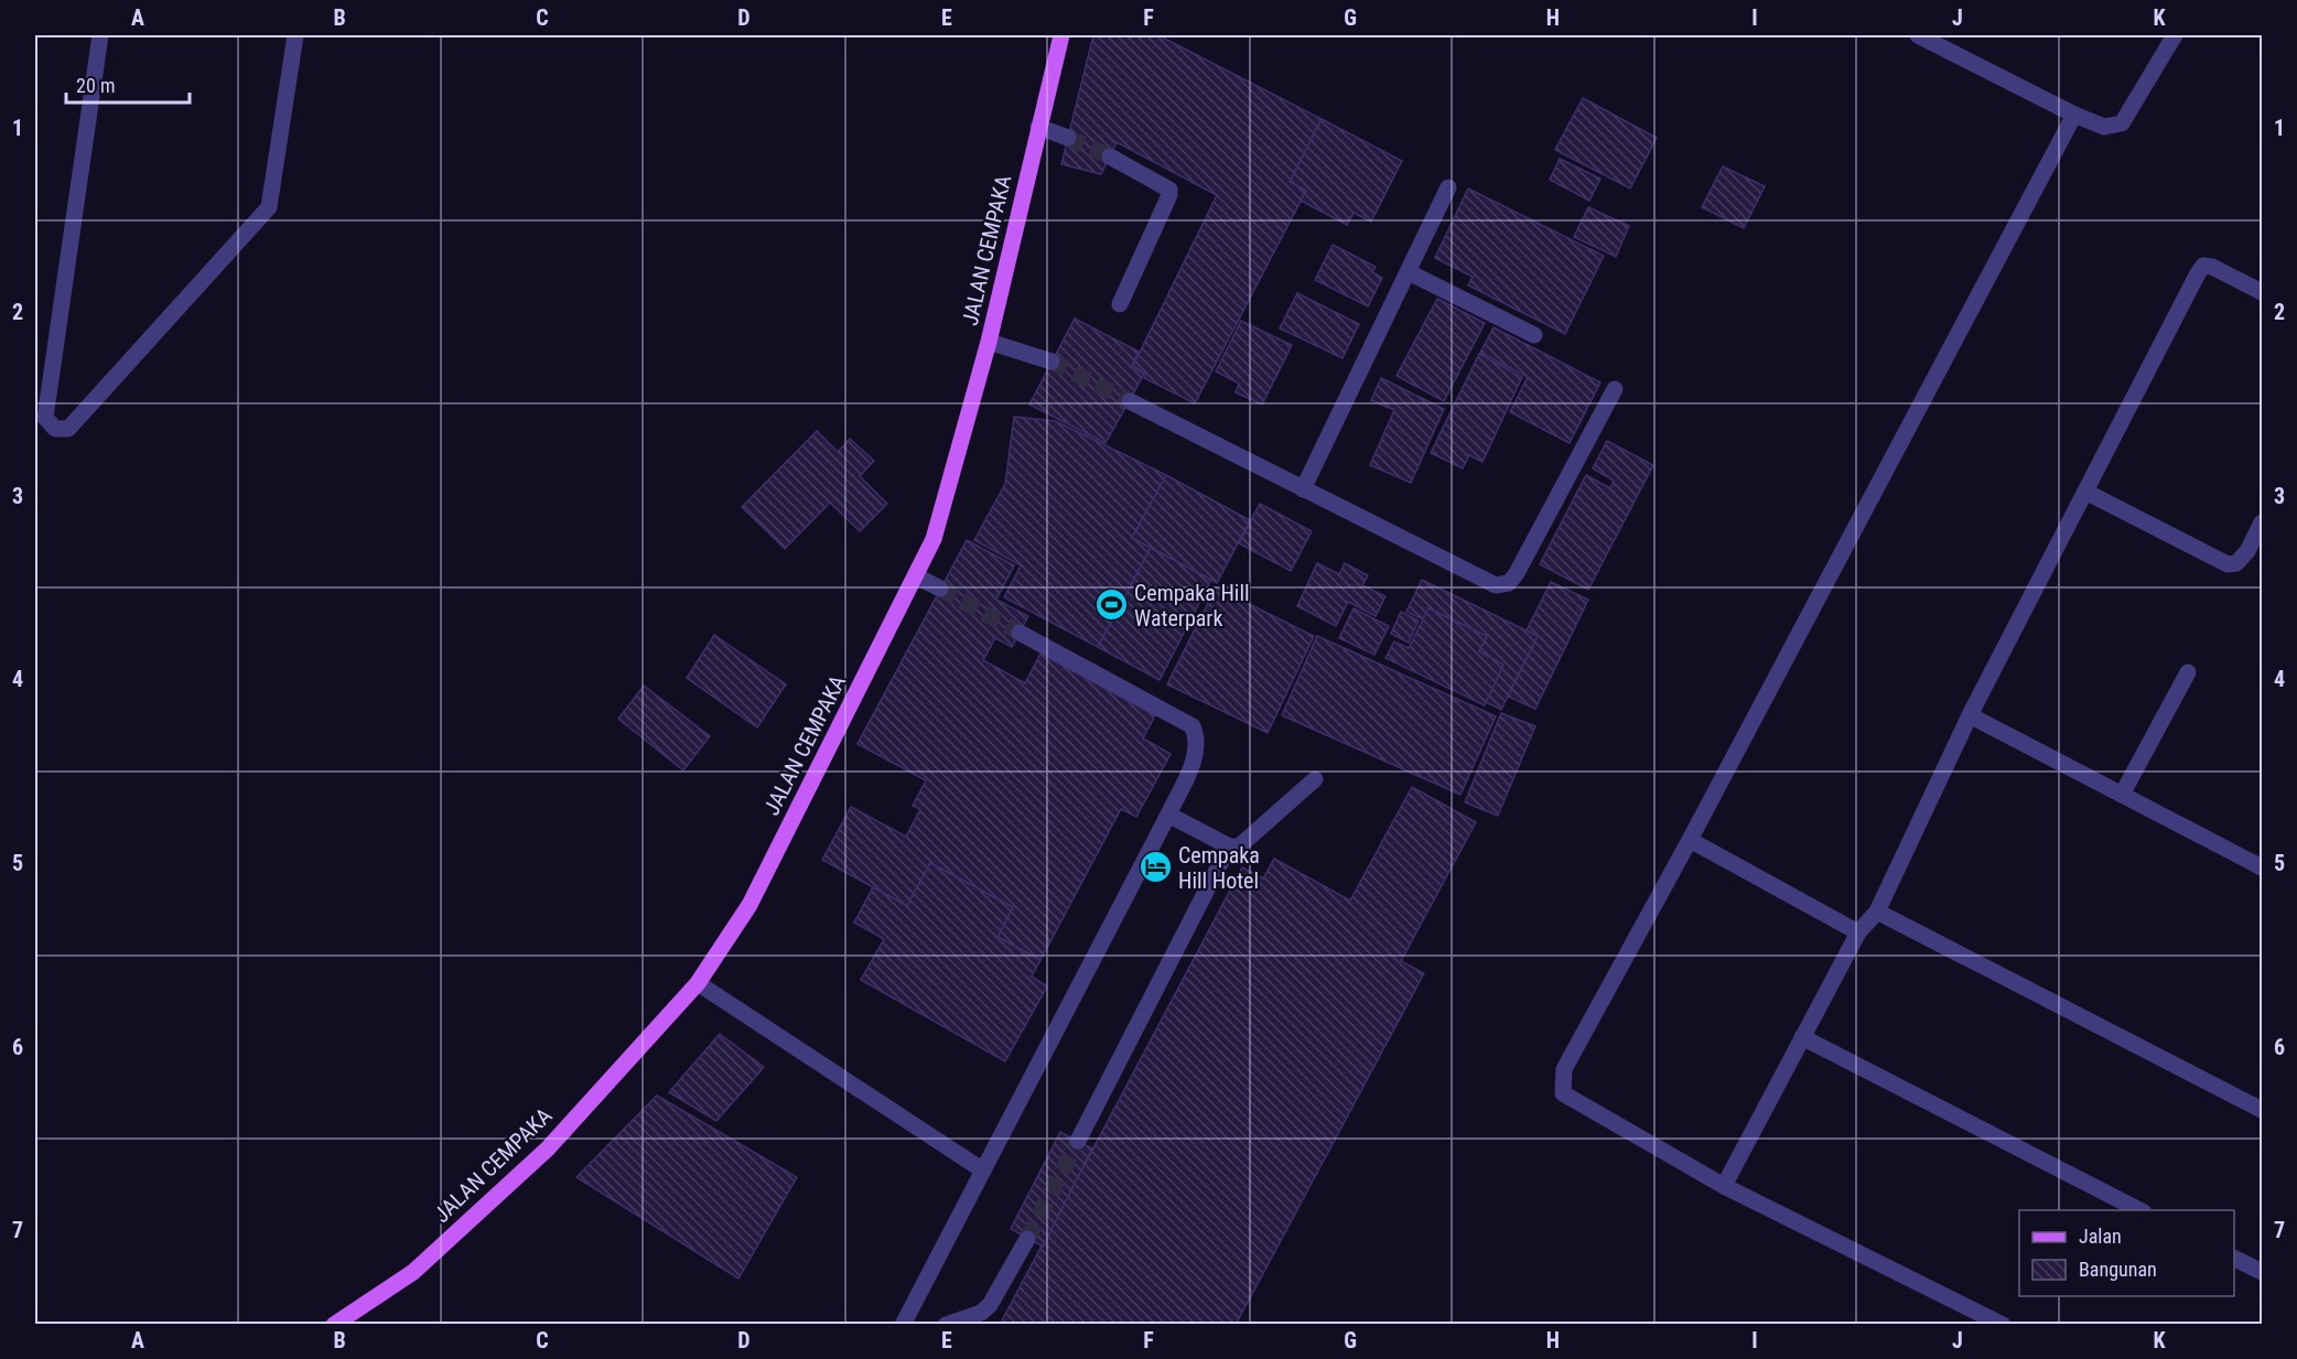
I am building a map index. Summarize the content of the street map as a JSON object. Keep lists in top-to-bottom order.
{
  "streets": {
    "main road": ["JALAN CEMPAKA"]
  },
  "places": {
    "sports": ["Cempaka Hill Waterpark"],
    "hotel": ["Cempaka Hill Hotel"]
  },
  "legend": ["Jalan", "Bangunan"],
  "scale_bar": "20 m",
  "grid": {
    "columns": [
      "A",
      "B",
      "C",
      "D",
      "E",
      "F",
      "G",
      "H",
      "I",
      "J",
      "K"
    ],
    "rows": [
      "1",
      "2",
      "3",
      "4",
      "5",
      "6",
      "7"
    ]
  }
}
